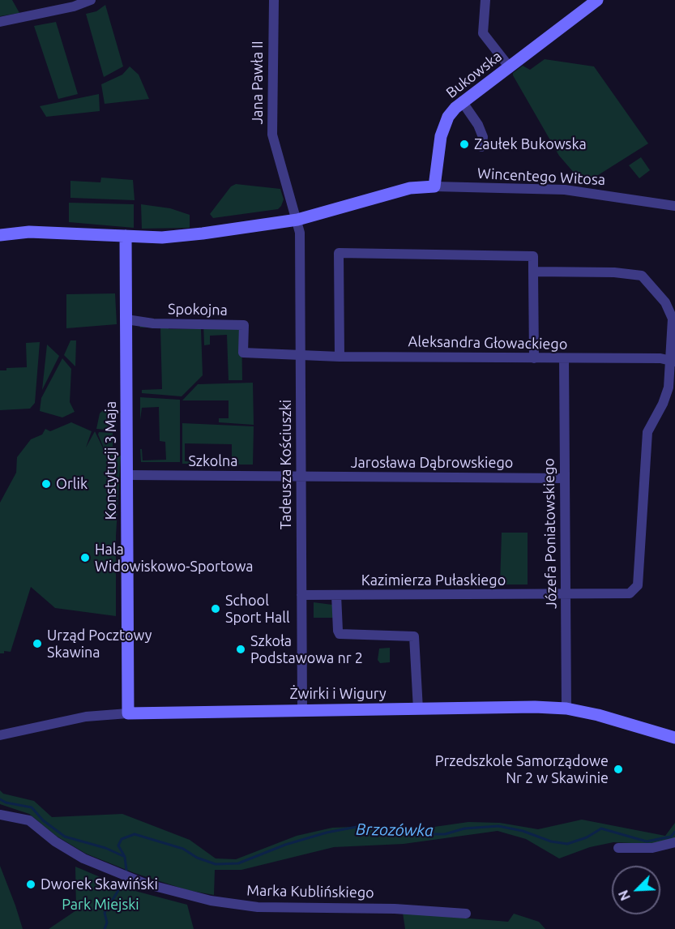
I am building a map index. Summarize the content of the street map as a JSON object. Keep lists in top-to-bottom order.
{
  "streets": {
    "street": [
      "Bukowska",
      "Jana Pawła II",
      "Wincentego Witosa",
      "Spokojna",
      "Aleksandra Głowackiego",
      "Konstytucji 3 Maja",
      "Szkolna",
      "Jarosława Dąbrowskiego",
      "Tadeusza Kościuszki",
      "Józefa Poniatowskiego",
      "Kazimierza Pułaskiego",
      "Żwirki i Wigury",
      "Marka Kublińskiego"
    ]
  },
  "crossings": [
    ["Bukowska", "Wincentego Witosa"],
    ["Jana Pawła II", "Tadeusza Kościuszki"],
    ["Spokojna", "Aleksandra Głowackiego"],
    ["Spokojna", "Konstytucji 3 Maja"],
    ["Spokojna", "Tadeusza Kościuszki"],
    ["Aleksandra Głowackiego", "Tadeusza Kościuszki"],
    ["Aleksandra Głowackiego", "Józefa Poniatowskiego"],
    ["Aleksandra Głowackiego", "Kazimierza Pułaskiego"],
    ["Konstytucji 3 Maja", "Szkolna"],
    ["Konstytucji 3 Maja", "Żwirki i Wigury"],
    ["Szkolna", "Jarosława Dąbrowskiego"],
    ["Szkolna", "Tadeusza Kościuszki"],
    ["Jarosława Dąbrowskiego", "Tadeusza Kościuszki"],
    ["Jarosława Dąbrowskiego", "Józefa Poniatowskiego"],
    ["Tadeusza Kościuszki", "Kazimierza Pułaskiego"],
    ["Tadeusza Kościuszki", "Żwirki i Wigury"],
    ["Józefa Poniatowskiego", "Kazimierza Pułaskiego"],
    ["Józefa Poniatowskiego", "Żwirki i Wigury"]
  ],
  "water": ["Brzozówka"],
  "parks": ["Park Miejski"],
  "places": [
    "Zaułek Bukowska",
    "Orlik",
    "Hala Widowiskowo-Sportowa",
    "School Sport Hall",
    "Urząd Pocztowy Skawina",
    "Szkoła Podstawowa nr 2",
    "Przedszkole Samorządowe Nr 2 w Skawinie",
    "Dworek Skawiński"
  ],
  "north": "bottom left"
}
